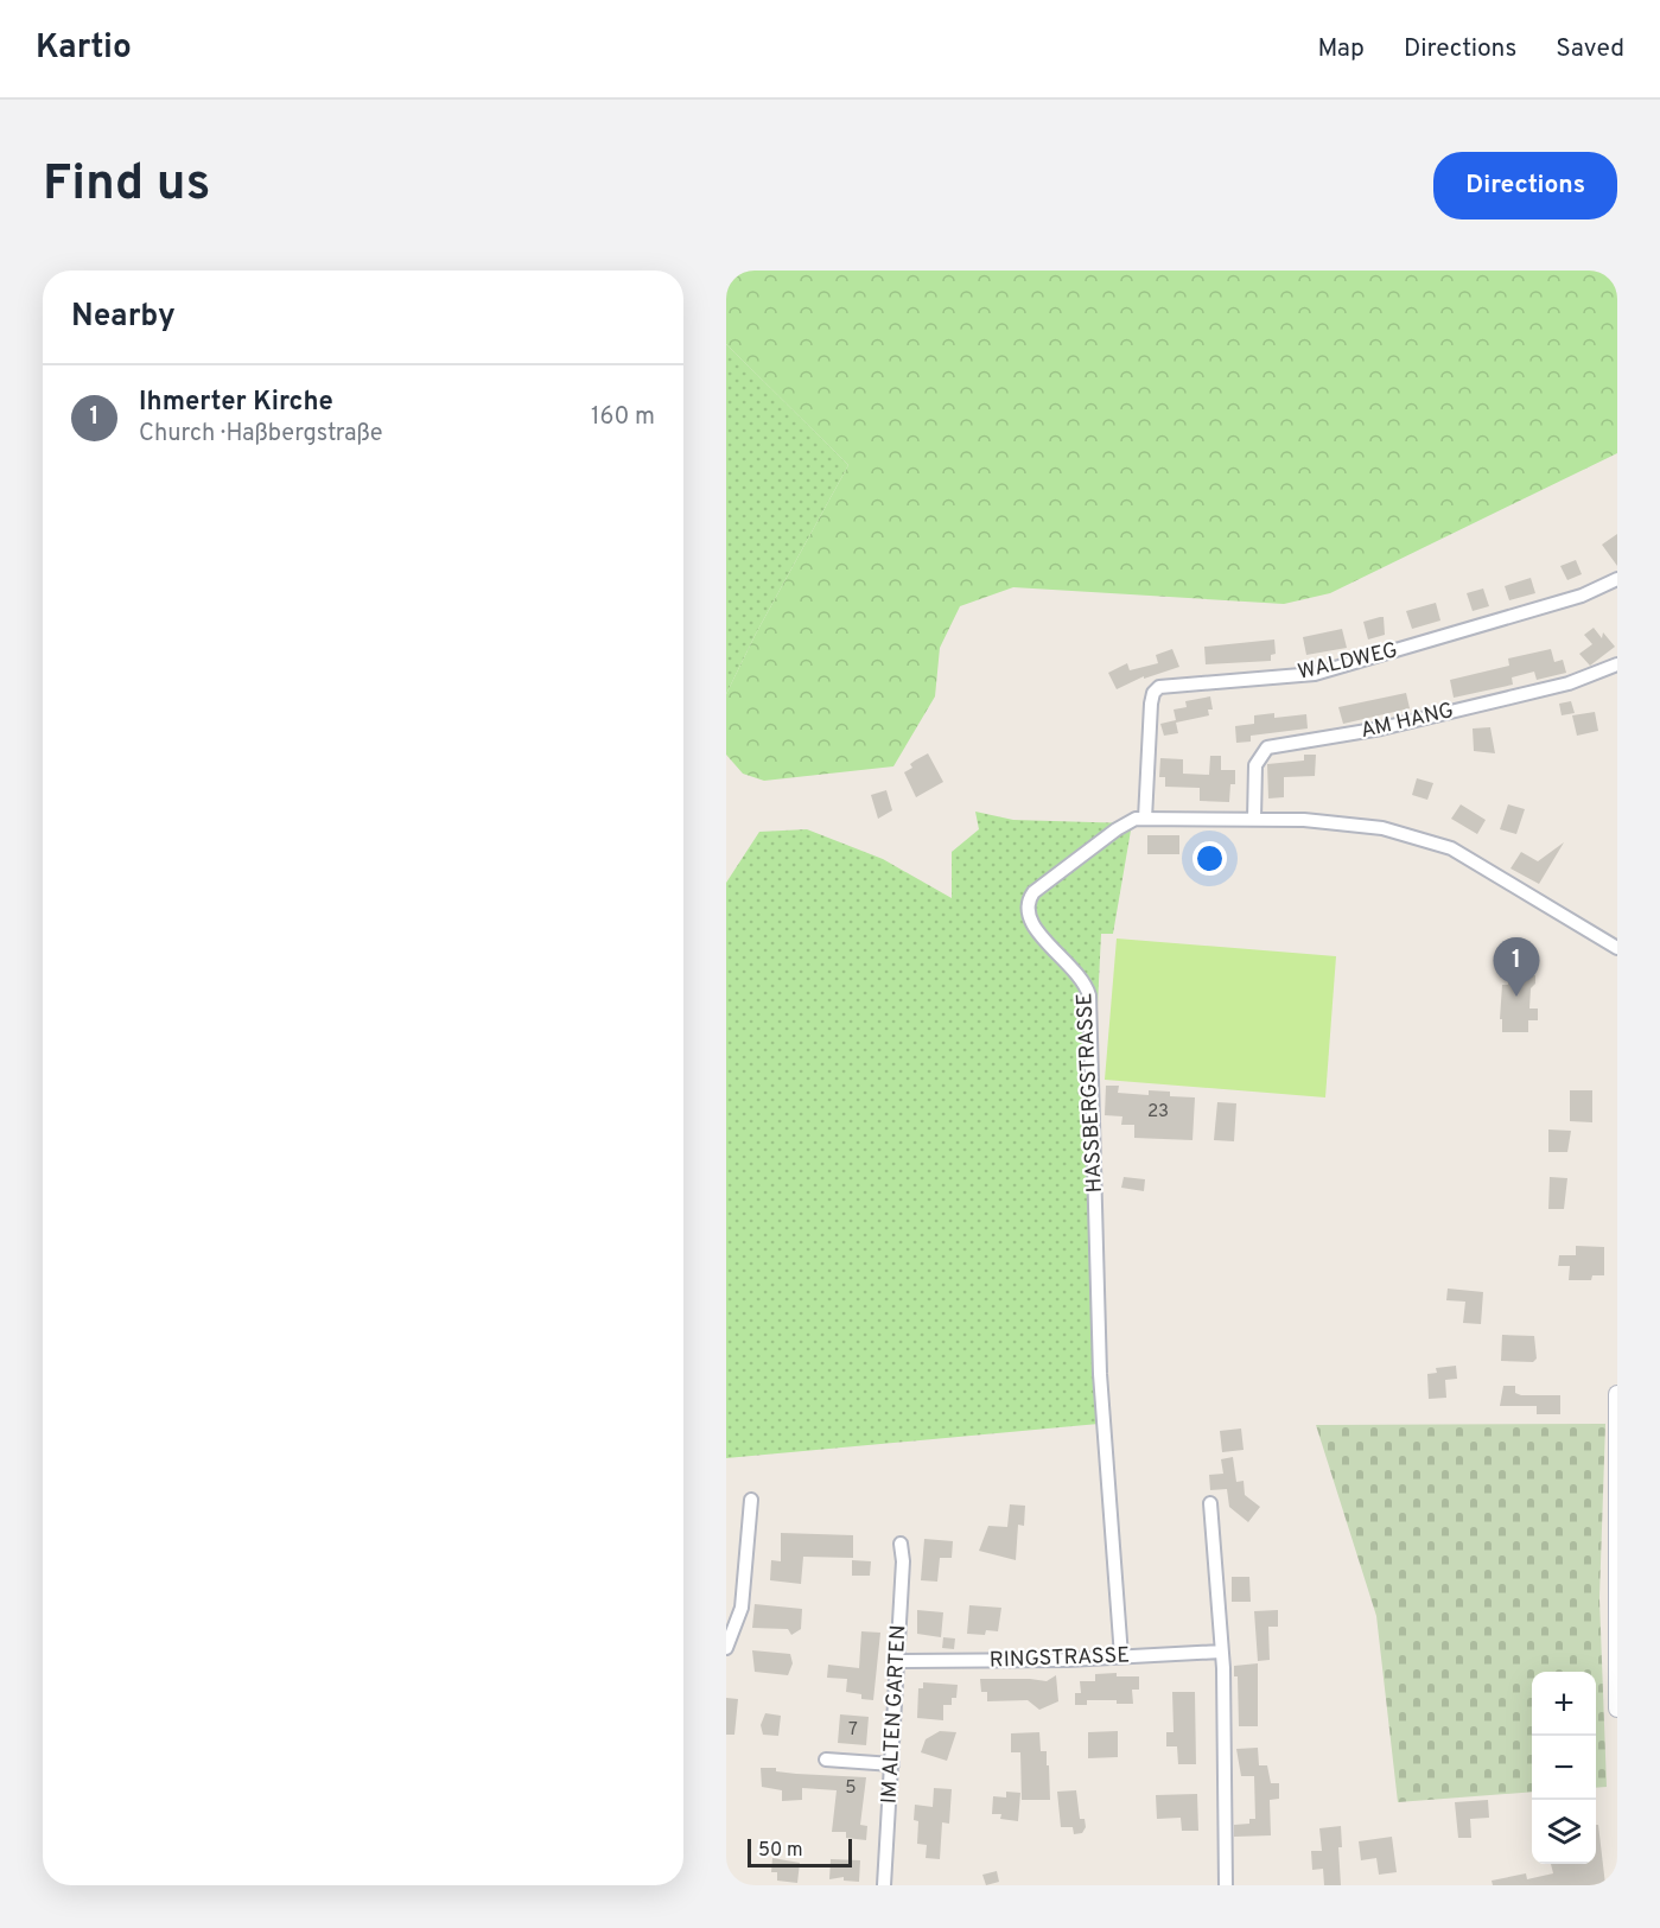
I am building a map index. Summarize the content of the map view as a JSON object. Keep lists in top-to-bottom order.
{
  "streets": {
    "street": [
      "WALDWEG",
      "AM HANG",
      "HASSBERGSTRASSE",
      "RINGSTRASSE",
      "IM ALTEN GARTEN"
    ]
  },
  "crossings": [
    ["WALDWEG", "HASSBERGSTRASSE"],
    ["AM HANG", "HASSBERGSTRASSE"],
    ["HASSBERGSTRASSE", "RINGSTRASSE"],
    ["RINGSTRASSE", "IM ALTEN GARTEN"]
  ],
  "house_numbers": ["23", "7", "5"],
  "scale_bar": "50 m",
  "page": {
    "header": "Kartio",
    "nav": ["Map", "Directions", "Saved"],
    "buttons": "Directions",
    "title": "Find us",
    "heading": "Nearby",
    "list": [
      {
        "mark": "1",
        "name": "Ihmerter Kirche",
        "note": "Church · Haßbergstraße",
        "value": "160 m"
      }
    ],
    "pins": "1",
    "map_buttons": ["+", "−"],
    "scale": "50 m"
  }
}
